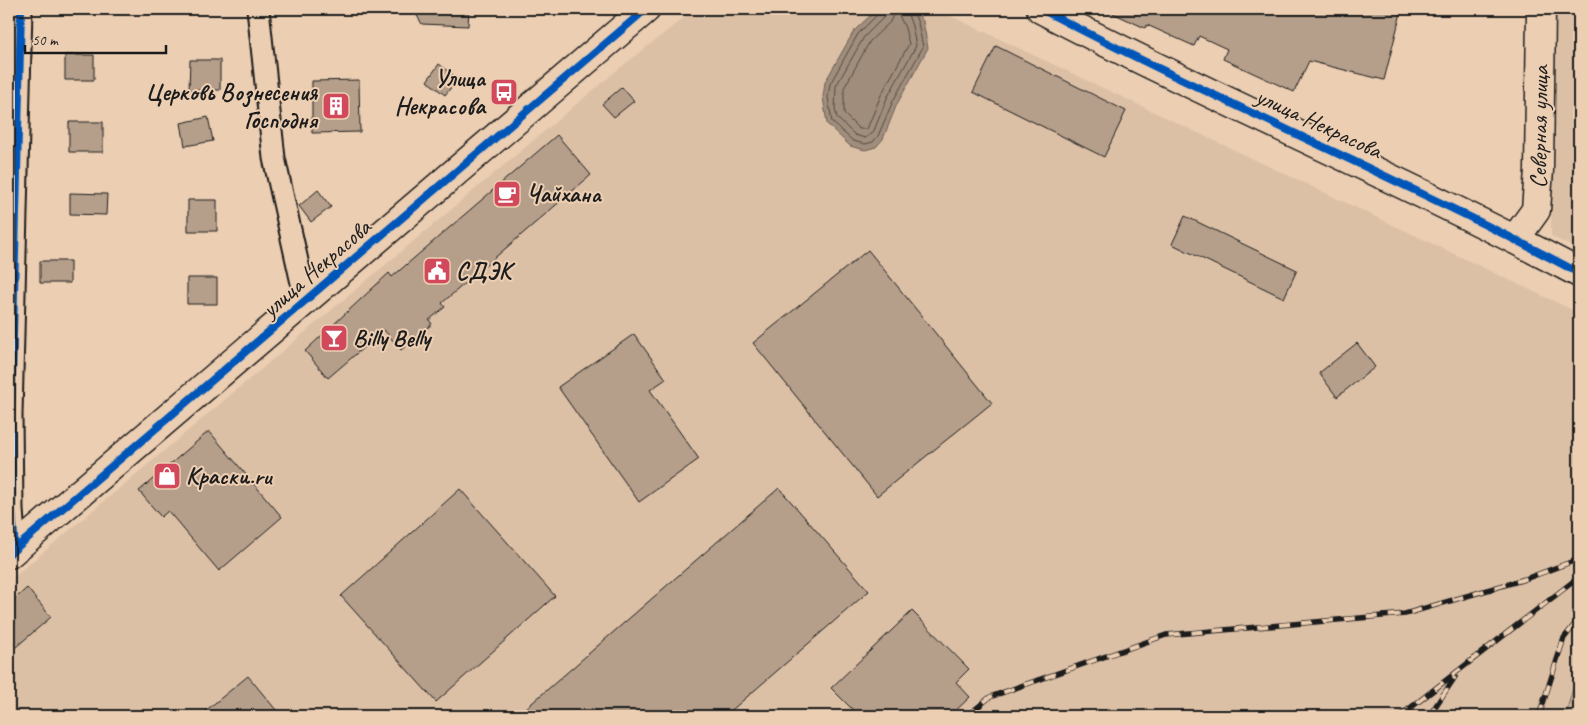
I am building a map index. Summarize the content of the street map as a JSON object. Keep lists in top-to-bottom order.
{
  "streets": {
    "street": ["улица Некрасова", "Северная улица"]
  },
  "crossings": [
    ["улица Некрасова", "Северная улица"]
  ],
  "places": {
    "bus stop": ["Улица Некрасова"],
    "building": ["Церковь Вознесения Господня"],
    "cafe": ["Чайхана"],
    "public building": ["СДЭК"],
    "bar": ["Billy Belly"],
    "shop": ["Краски.ru"]
  },
  "scale_bar": "50 m"
}
